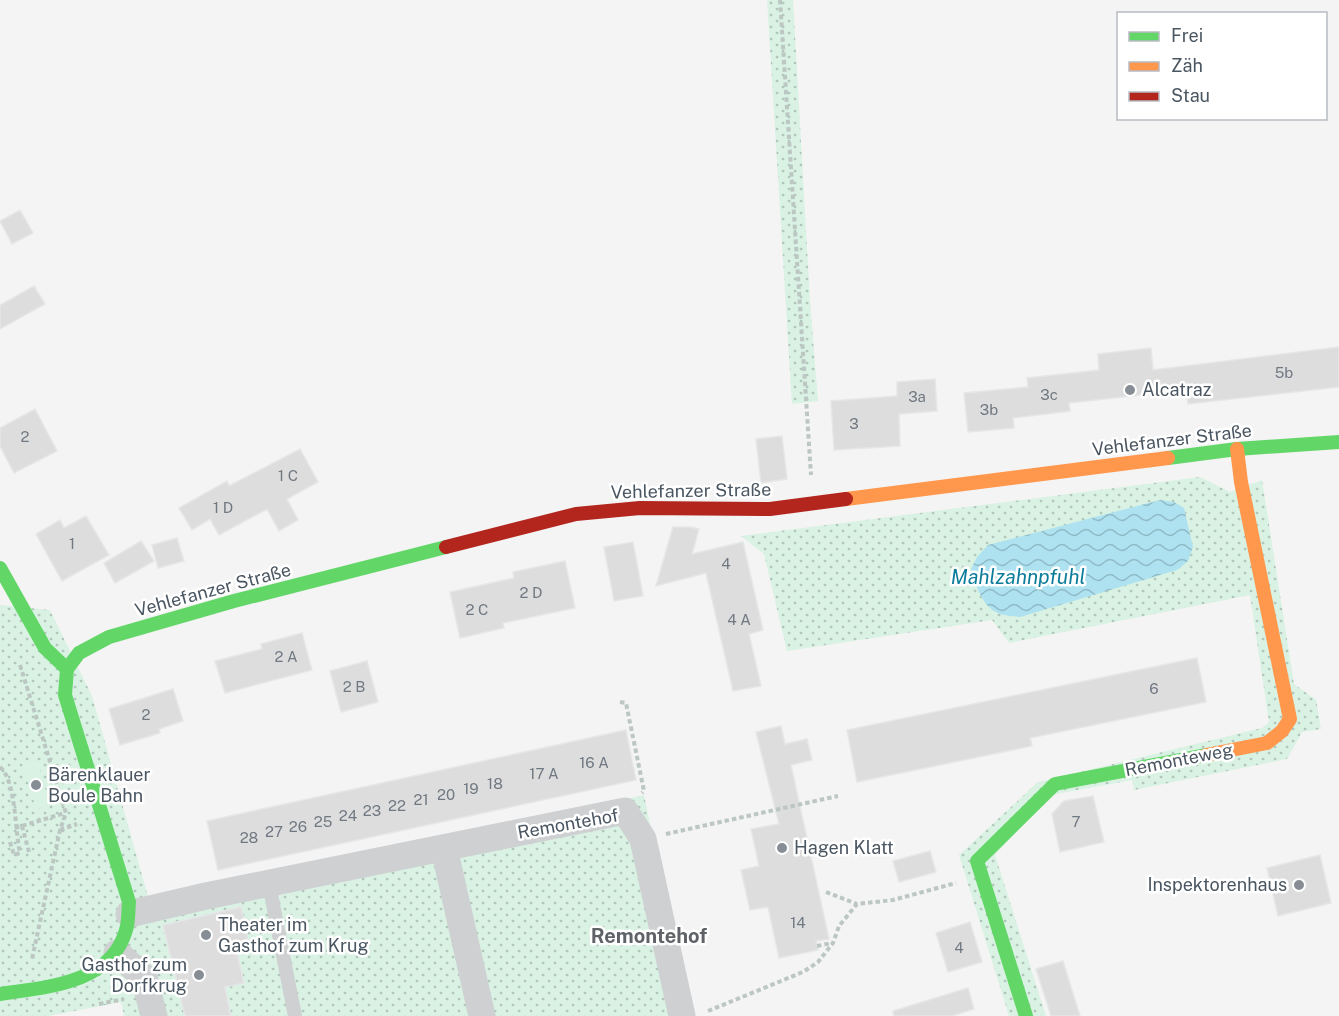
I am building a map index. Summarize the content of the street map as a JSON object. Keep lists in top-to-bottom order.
{
  "streets": {
    "street": ["Vehlefanzer Straße", "Remonteweg", "Remontehof"]
  },
  "crossings": [
    ["Vehlefanzer Straße", "Remonteweg"]
  ],
  "districts": ["Remontehof"],
  "water": ["Mahlzahnpfuhl"],
  "places": [
    "Alcatraz",
    "Bärenklauer Boule Bahn",
    "Hagen Klatt",
    "Inspektorenhaus",
    "Theater im Gasthof zum Krug",
    "Gasthof zum Dorfkrug"
  ],
  "house_numbers": [
    "5b",
    "3c",
    "3a",
    "3b",
    "3",
    "2",
    "1 C",
    "1 D",
    "1",
    "4",
    "2 D",
    "2 C",
    "4 A",
    "2 A",
    "2 B",
    "6",
    "2",
    "16 A",
    "17 A",
    "18",
    "19",
    "20",
    "21",
    "22",
    "23",
    "24",
    "25",
    "7",
    "26",
    "27",
    "28",
    "14",
    "4"
  ],
  "legend": ["Frei", "Zäh", "Stau"]
}
